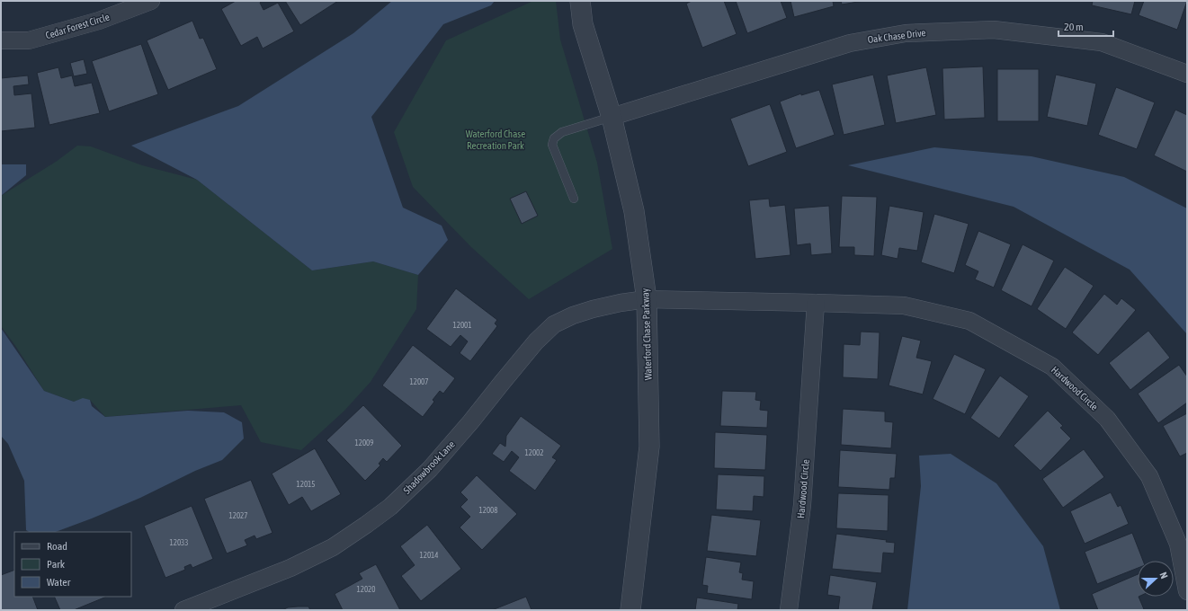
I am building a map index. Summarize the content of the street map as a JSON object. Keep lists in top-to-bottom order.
{
  "streets": {
    "street": [
      "Cedar Forest Circle",
      "Oak Chase Drive",
      "Waterford Chase Parkway",
      "Hardwood Circle",
      "Shadowbrook Lane"
    ]
  },
  "crossings": [
    ["Oak Chase Drive", "Waterford Chase Parkway"],
    ["Waterford Chase Parkway", "Hardwood Circle"],
    ["Waterford Chase Parkway", "Shadowbrook Lane"],
    ["Hardwood Circle", "Shadowbrook Lane"]
  ],
  "parks": ["Waterford Chase Recreation Park"],
  "house_numbers": [
    "12001",
    "12007",
    "12009",
    "12002",
    "12015",
    "12008",
    "12027",
    "12033",
    "12014",
    "12020"
  ],
  "legend": ["Road", "Park", "Water"],
  "scale_bar": "20 m",
  "north": "right"
}
